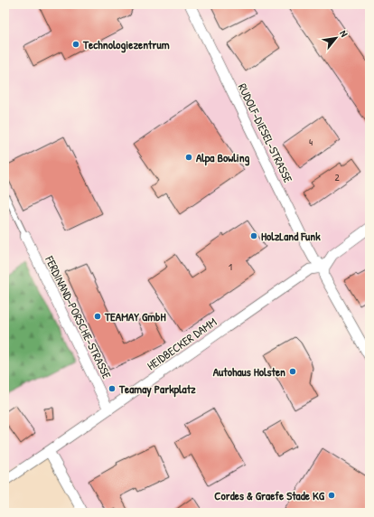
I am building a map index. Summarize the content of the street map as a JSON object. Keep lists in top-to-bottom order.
{
  "streets": {
    "street": ["RUDOLF-DIESEL-STRASSE", "FERDINAND-PORSCHE-STRASSE", "HEIDBECKER DAMM"]
  },
  "crossings": [
    ["RUDOLF-DIESEL-STRASSE", "HEIDBECKER DAMM"],
    ["FERDINAND-PORSCHE-STRASSE", "HEIDBECKER DAMM"]
  ],
  "places": [
    "Technologiezentrum",
    "Alpa Bowling",
    "HolzLand Funk",
    "TEAMAY GmbH",
    "Autohaus Holsten",
    "Teamay Parkplatz",
    "Cordes & Graefe Stade KG"
  ],
  "house_numbers": ["4", "2", "1"],
  "north": "top right"
}
